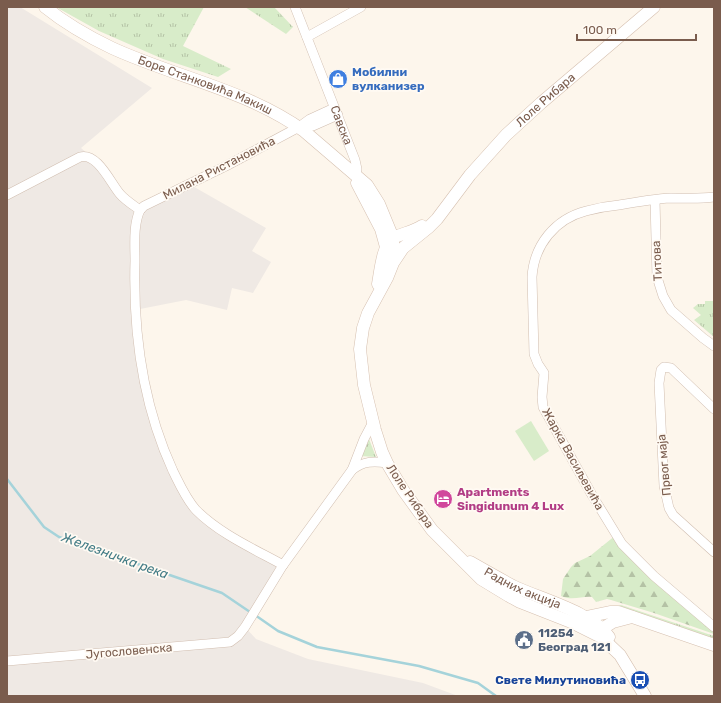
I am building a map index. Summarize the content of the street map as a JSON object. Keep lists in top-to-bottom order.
{
  "streets": {
    "main road": ["Боре Станковића Макиш", "Лоле Рибара", "Савска"],
    "street": [
      "Милана Ристановића",
      "Титова",
      "Жарка Васиљевића",
      "Првог маја",
      "Југословенска"
    ]
  },
  "crossings": [
    ["Боре Станковића Макиш", "Савска"],
    ["Боре Станковића Макиш", "Милана Ристановића"],
    ["Лоле Рибара", "Савска"],
    ["Савска", "Милана Ристановића"],
    ["Титова", "Жарка Васиљевића"]
  ],
  "water": ["Железничка река"],
  "places": {
    "shop": ["Мобилни вулканизер"],
    "hotel": ["Apartments Singidunum 4 Lux"],
    "public building": ["11254 Београд 121"],
    "bus stop": ["Свете Милутиновића"]
  },
  "scale_bar": "100 m"
}
